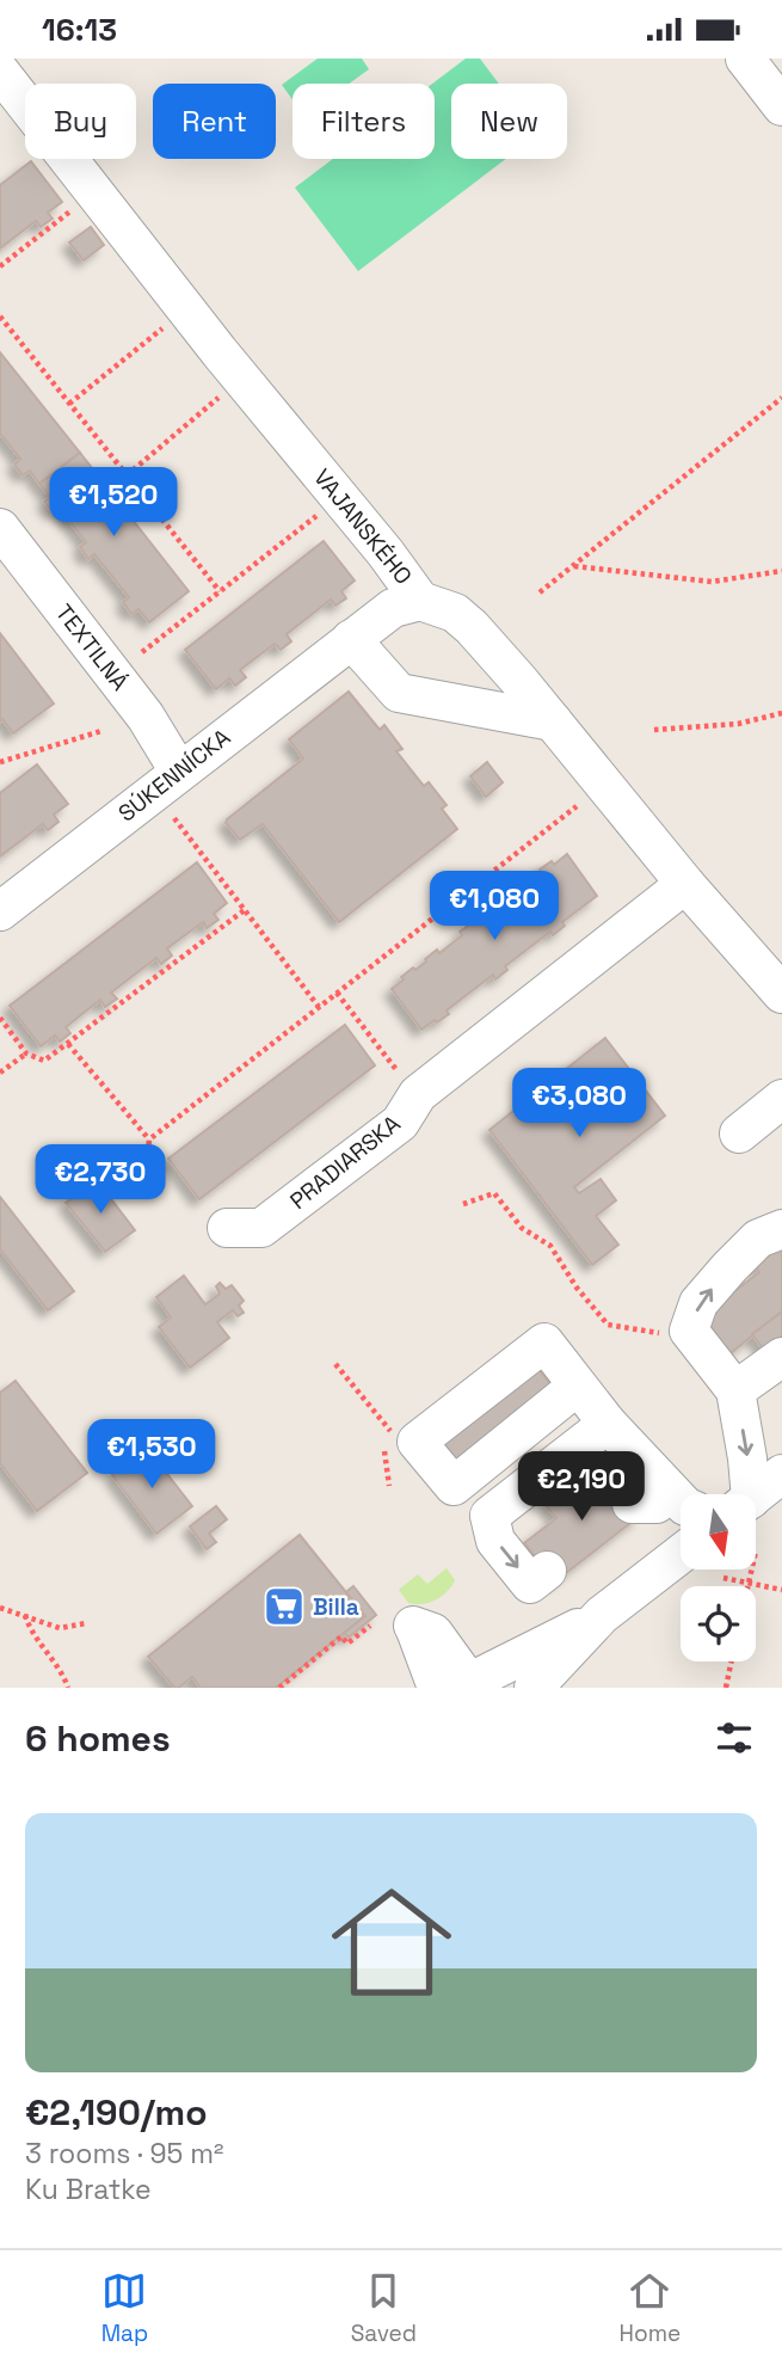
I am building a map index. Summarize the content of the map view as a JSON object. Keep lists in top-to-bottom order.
{
  "streets": {
    "street": [
      "VAJANSKÉHO",
      "TEXTILNÁ",
      "SÚKENNÍCKA",
      "PRADIARSKA"
    ]
  },
  "crossings": [
    ["VAJANSKÉHO", "SÚKENNÍCKA"],
    ["VAJANSKÉHO", "PRADIARSKA"],
    ["TEXTILNÁ", "SÚKENNÍCKA"]
  ],
  "places": {
    "supermarket": ["Billa"]
  },
  "north": "bottom",
  "page": {
    "status": "16:13",
    "chip": [
      "Buy",
      "Rent",
      "Filters",
      "New"
    ],
    "price": [
      "€1,520",
      "€1,080",
      "€3,080",
      "€2,730",
      "€1,530",
      "€2,190"
    ],
    "heading": "6 homes",
    "list": [
      {
        "name": "€2,190/mo",
        "note": "3 rooms · 95 m² · Ku Bratke"
      }
    ],
    "tabs": ["Map", "Saved", "Home"]
  }
}
